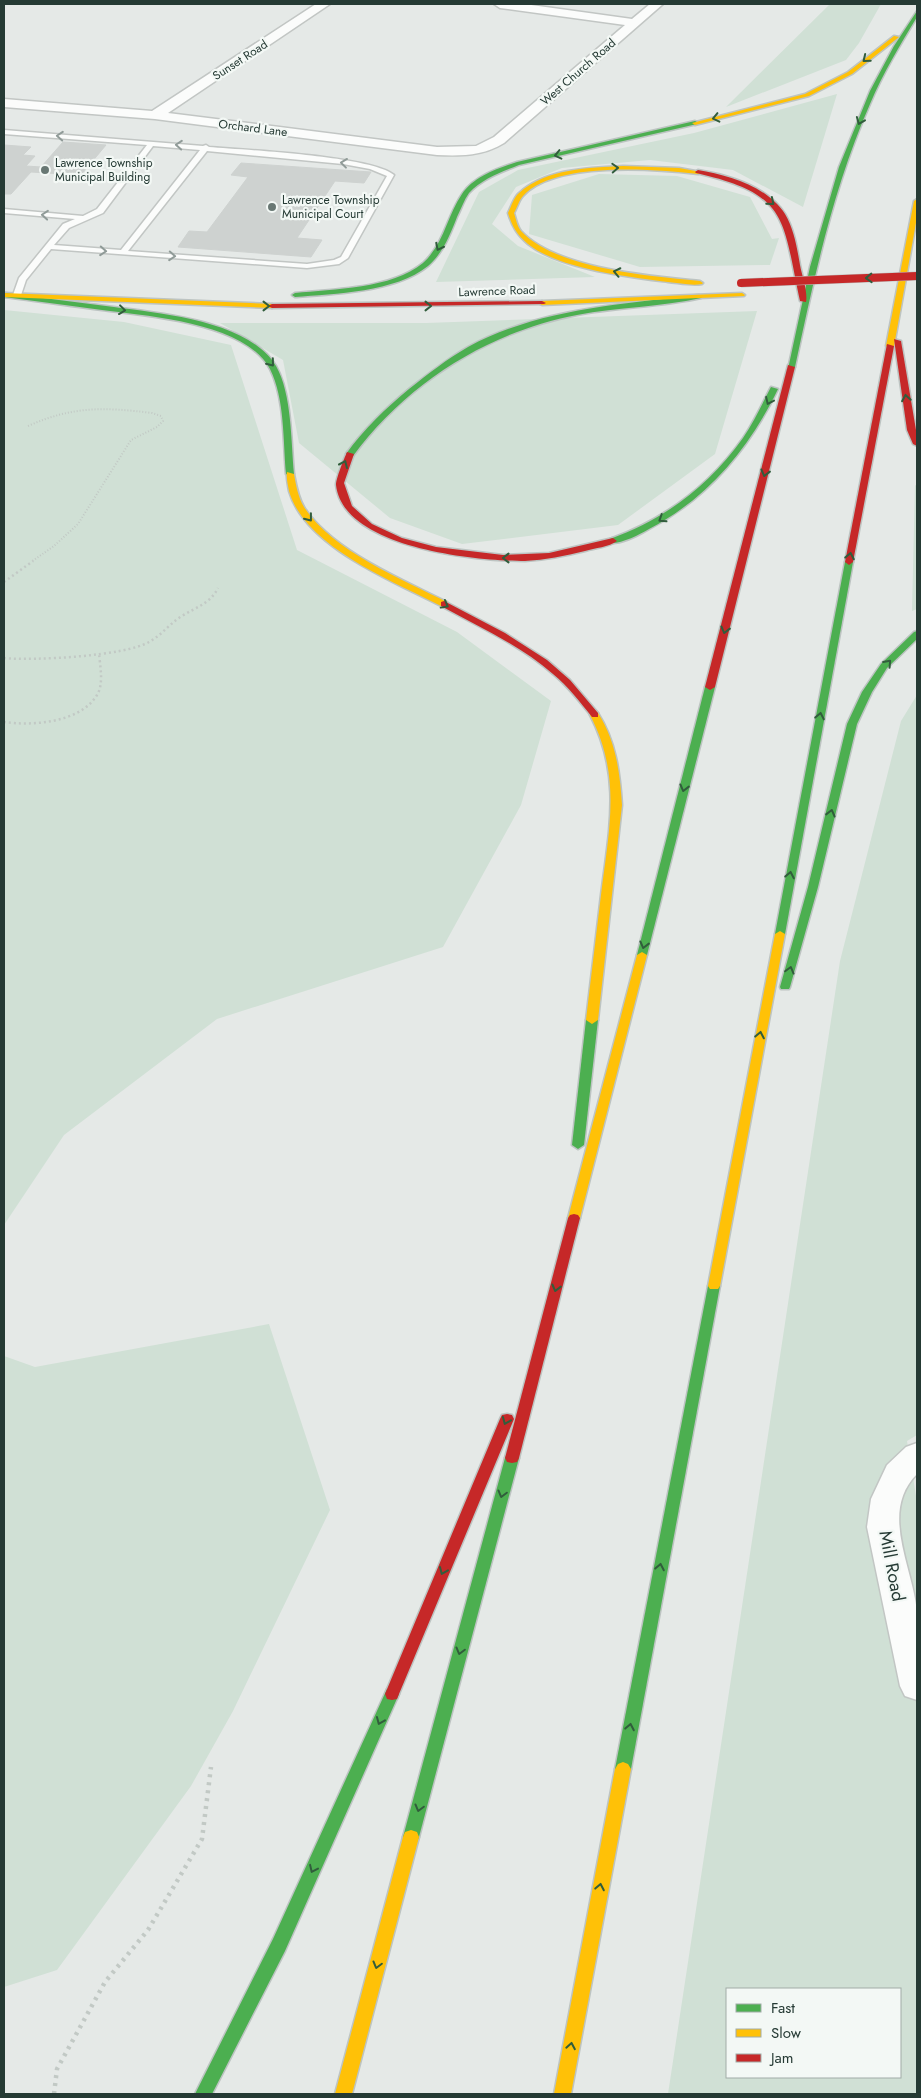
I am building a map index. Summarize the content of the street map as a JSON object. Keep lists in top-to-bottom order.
{
  "streets": {
    "main road": ["Lawrence Road"],
    "street": [
      "Sunset Road",
      "West Church Road",
      "Orchard Lane",
      "Mill Road"
    ]
  },
  "crossings": [
    ["Sunset Road", "Orchard Lane"],
    ["West Church Road", "Orchard Lane"]
  ],
  "places": ["Lawrence Township Municipal Building", "Lawrence Township Municipal Court"],
  "legend": ["Fast", "Slow", "Jam"]
}
